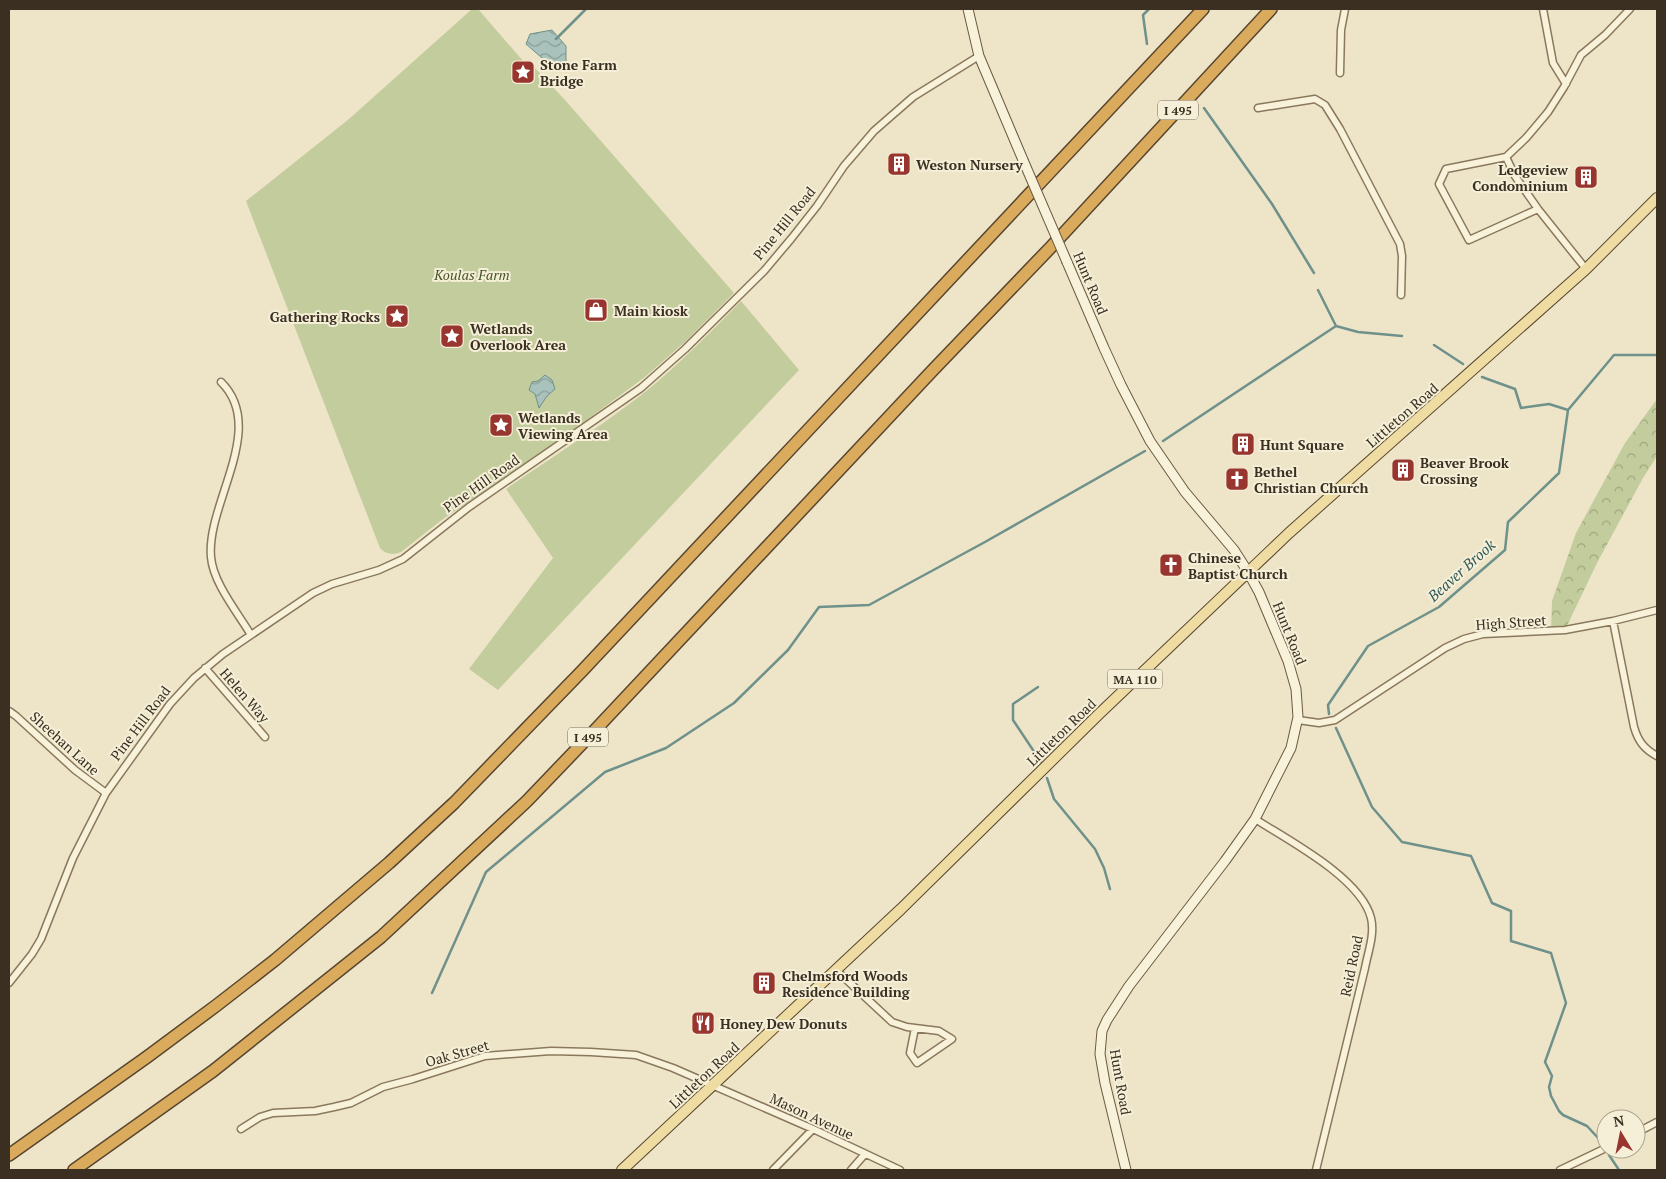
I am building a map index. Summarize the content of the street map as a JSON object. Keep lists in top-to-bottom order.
{
  "streets": {
    "highway": ["I 495"],
    "main road": ["Littleton Road", "MA 110"],
    "street": [
      "Pine Hill Road",
      "Hunt Road",
      "High Street",
      "Helen Way",
      "Sheehan Lane",
      "Reid Road",
      "Oak Street",
      "Mason Avenue"
    ]
  },
  "crossings": [
    ["Pine Hill Road", "Hunt Road"],
    ["Pine Hill Road", "Helen Way"],
    ["Pine Hill Road", "Sheehan Lane"],
    ["Hunt Road", "Littleton Road"],
    ["Hunt Road", "High Street"],
    ["Hunt Road", "Reid Road"],
    ["Littleton Road", "Oak Street"],
    ["Littleton Road", "Mason Avenue"],
    ["Oak Street", "Mason Avenue"]
  ],
  "water": ["Beaver Brook"],
  "parks": ["Koulas Farm"],
  "places": {
    "place": [
      "Stone Farm Bridge",
      "Gathering Rocks",
      "Wetlands Overlook Area",
      "Wetlands Viewing Area"
    ],
    "building": [
      "Weston Nursery",
      "Ledgeview Condominium",
      "Hunt Square",
      "Beaver Brook Crossing",
      "Chelmsford Woods Residence Building"
    ],
    "shop": ["Main kiosk"],
    "church": ["Bethel Christian Church", "Chinese Baptist Church"],
    "restaurant": ["Honey Dew Donuts"]
  },
  "north": "top"
}
